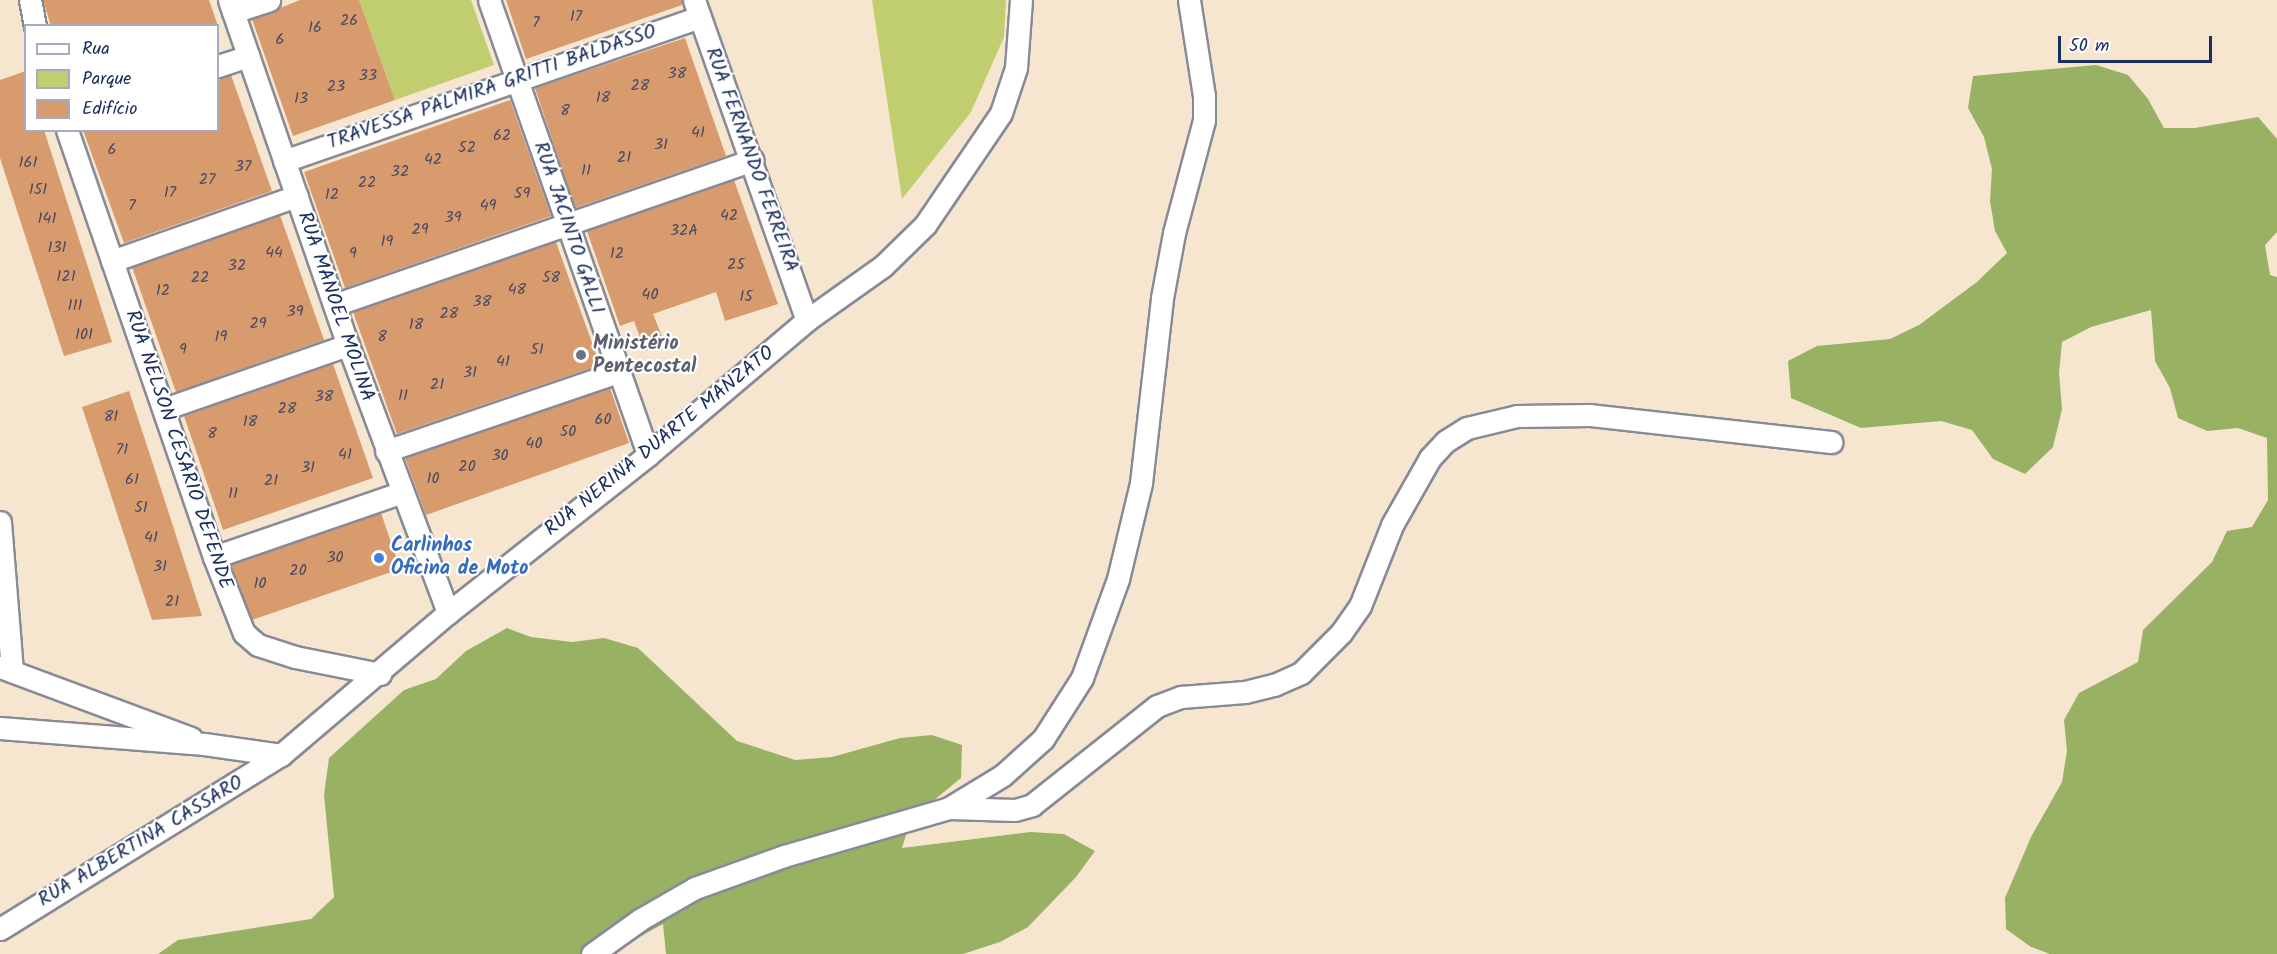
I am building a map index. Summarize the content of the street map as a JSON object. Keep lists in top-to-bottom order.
{
  "streets": {
    "street": [
      "TRAVESSA PALMIRA GRITTI BALDASSO",
      "RUA FERNANDO FERREIRA",
      "RUA JACINTO GALLI",
      "RUA MANOEL MOLINA",
      "RUA NERINA DUARTE MANZATO",
      "RUA NELSON CESARIO DEFENDE",
      "RUA ALBERTINA CASSARO"
    ]
  },
  "crossings": [
    ["TRAVESSA PALMIRA GRITTI BALDASSO", "RUA FERNANDO FERREIRA"],
    ["TRAVESSA PALMIRA GRITTI BALDASSO", "RUA JACINTO GALLI"],
    ["TRAVESSA PALMIRA GRITTI BALDASSO", "RUA MANOEL MOLINA"],
    ["RUA FERNANDO FERREIRA", "RUA NERINA DUARTE MANZATO"],
    ["RUA JACINTO GALLI", "RUA NERINA DUARTE MANZATO"],
    ["RUA MANOEL MOLINA", "RUA NERINA DUARTE MANZATO"],
    ["RUA NERINA DUARTE MANZATO", "RUA NELSON CESARIO DEFENDE"],
    ["RUA NERINA DUARTE MANZATO", "RUA ALBERTINA CASSARO"]
  ],
  "places": ["Ministério Pentecostal", "Carlinhos Oficina de Moto"],
  "house_numbers": [
    "17",
    "26",
    "7",
    "16",
    "6",
    "38",
    "33",
    "28",
    "23",
    "18",
    "13",
    "8",
    "41",
    "62",
    "31",
    "52",
    "6",
    "21",
    "42",
    "161",
    "37",
    "11",
    "32",
    "27",
    "22",
    "151",
    "17",
    "59",
    "12",
    "7",
    "49",
    "42",
    "39",
    "141",
    "29",
    "32A",
    "19",
    "131",
    "44",
    "9",
    "12",
    "25",
    "32",
    "121",
    "22",
    "58",
    "48",
    "12",
    "40",
    "15",
    "38",
    "111",
    "39",
    "28",
    "29",
    "18",
    "101",
    "19",
    "8",
    "9",
    "51",
    "41",
    "31",
    "21",
    "11",
    "38",
    "28",
    "81",
    "60",
    "18",
    "50",
    "8",
    "40",
    "71",
    "41",
    "30",
    "20",
    "31",
    "10",
    "61",
    "21",
    "11",
    "51",
    "41",
    "30",
    "31",
    "20",
    "10",
    "21"
  ],
  "legend": ["Rua", "Parque", "Edifício"],
  "scale_bar": "50 m"
}
